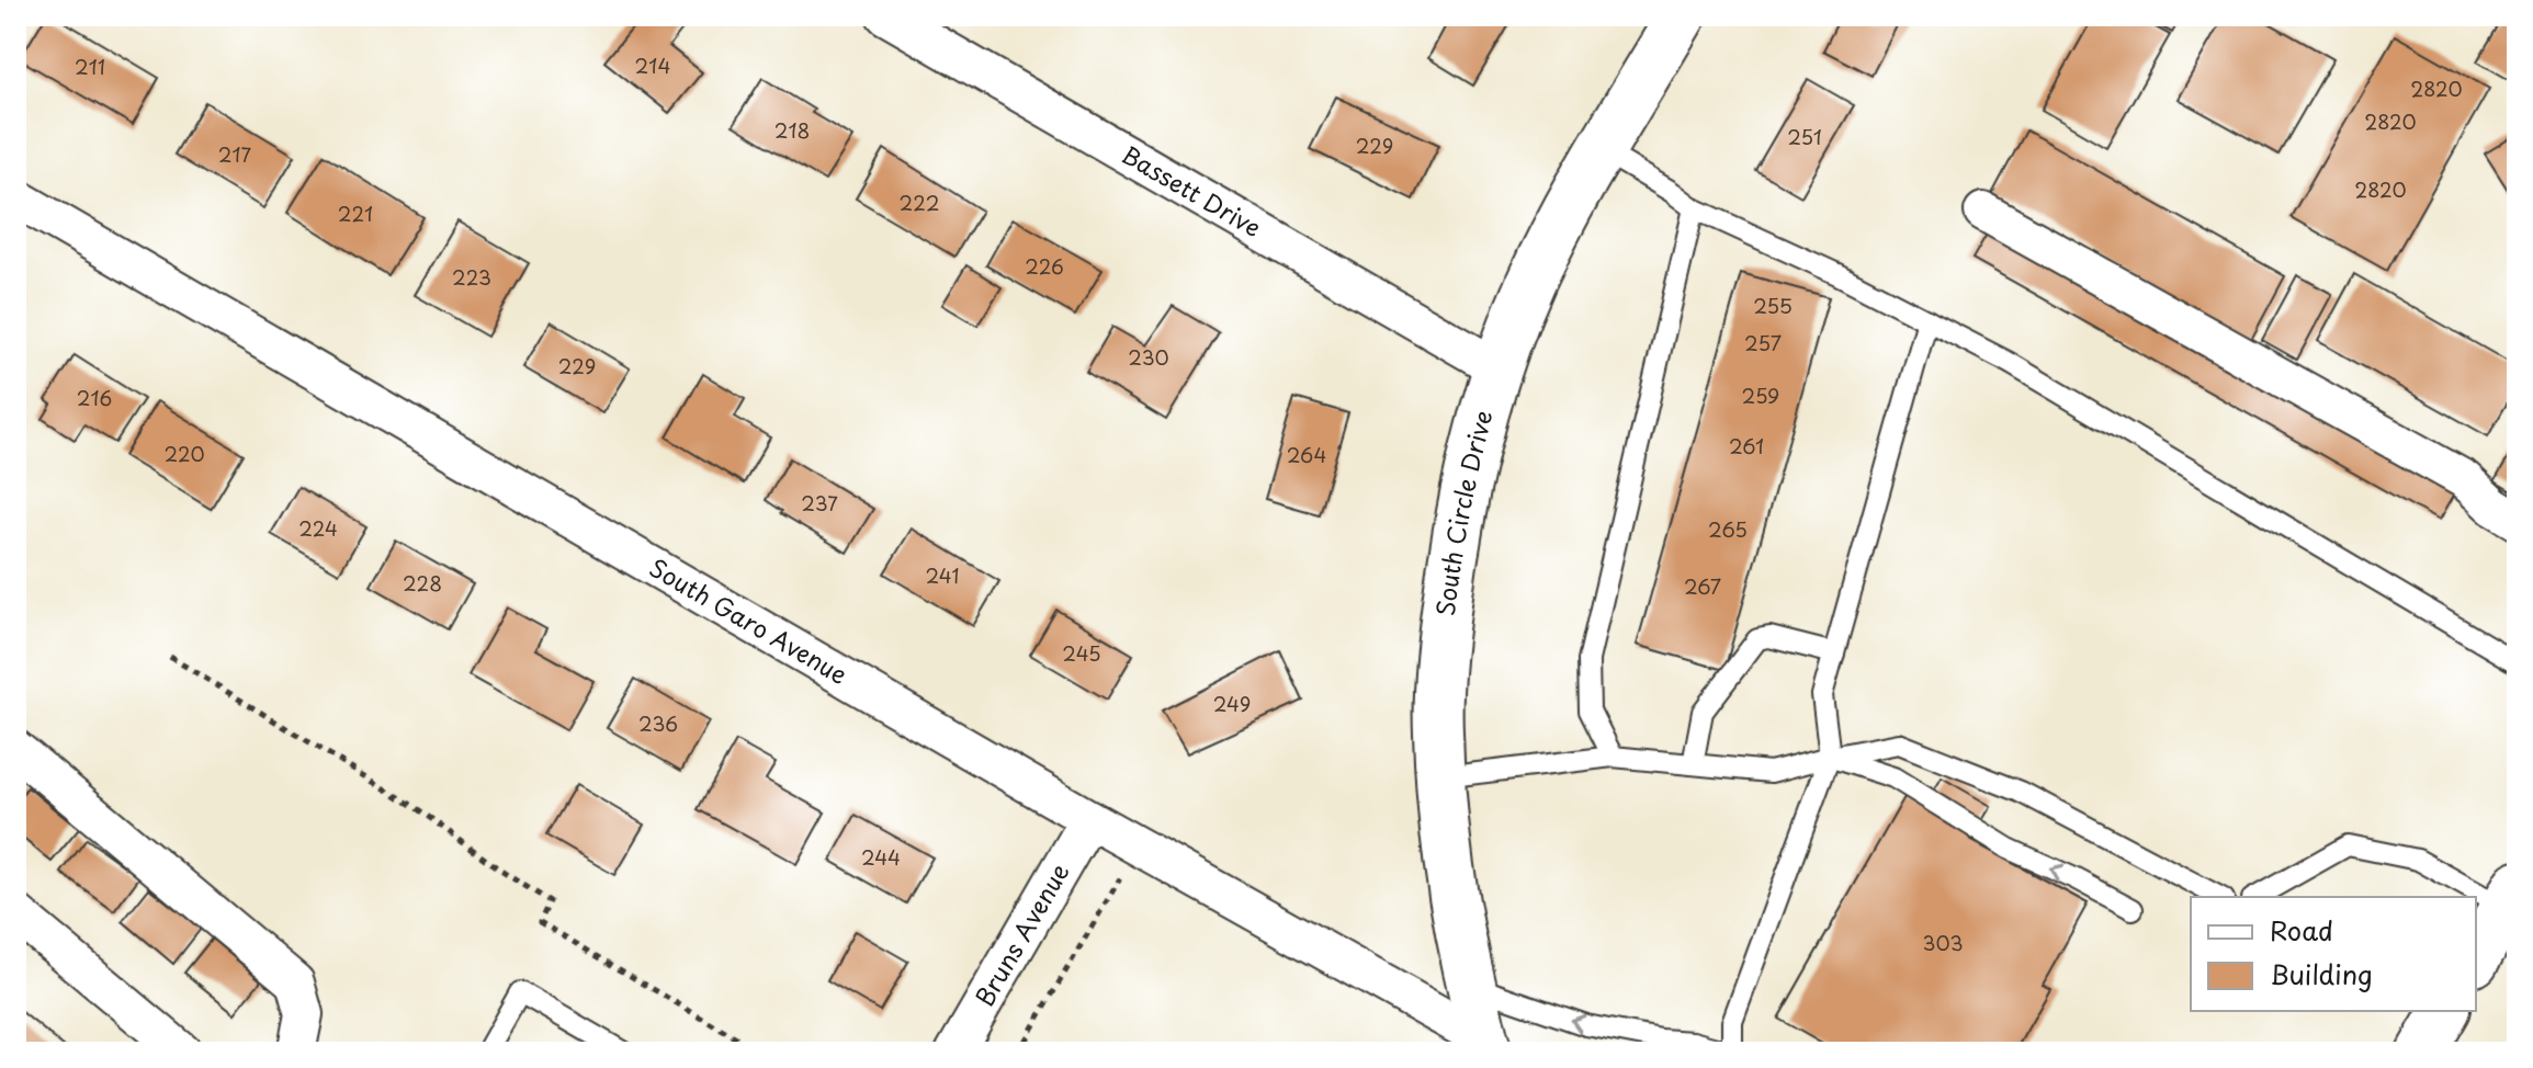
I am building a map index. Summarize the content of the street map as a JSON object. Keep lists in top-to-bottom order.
{
  "streets": {
    "main road": ["South Circle Drive"],
    "street": ["Bassett Drive", "South Garo Avenue", "Bruns Avenue"]
  },
  "crossings": [
    ["Bassett Drive", "South Circle Drive"],
    ["South Circle Drive", "South Garo Avenue"],
    ["South Garo Avenue", "Bruns Avenue"]
  ],
  "house_numbers": [
    "214",
    "211",
    "2820",
    "2820",
    "218",
    "251",
    "229",
    "217",
    "2820",
    "222",
    "221",
    "226",
    "223",
    "255",
    "257",
    "230",
    "229",
    "259",
    "216",
    "261",
    "220",
    "264",
    "237",
    "224",
    "265",
    "241",
    "228",
    "267",
    "245",
    "249",
    "236",
    "244",
    "303"
  ],
  "legend": ["Road", "Building"]
}
